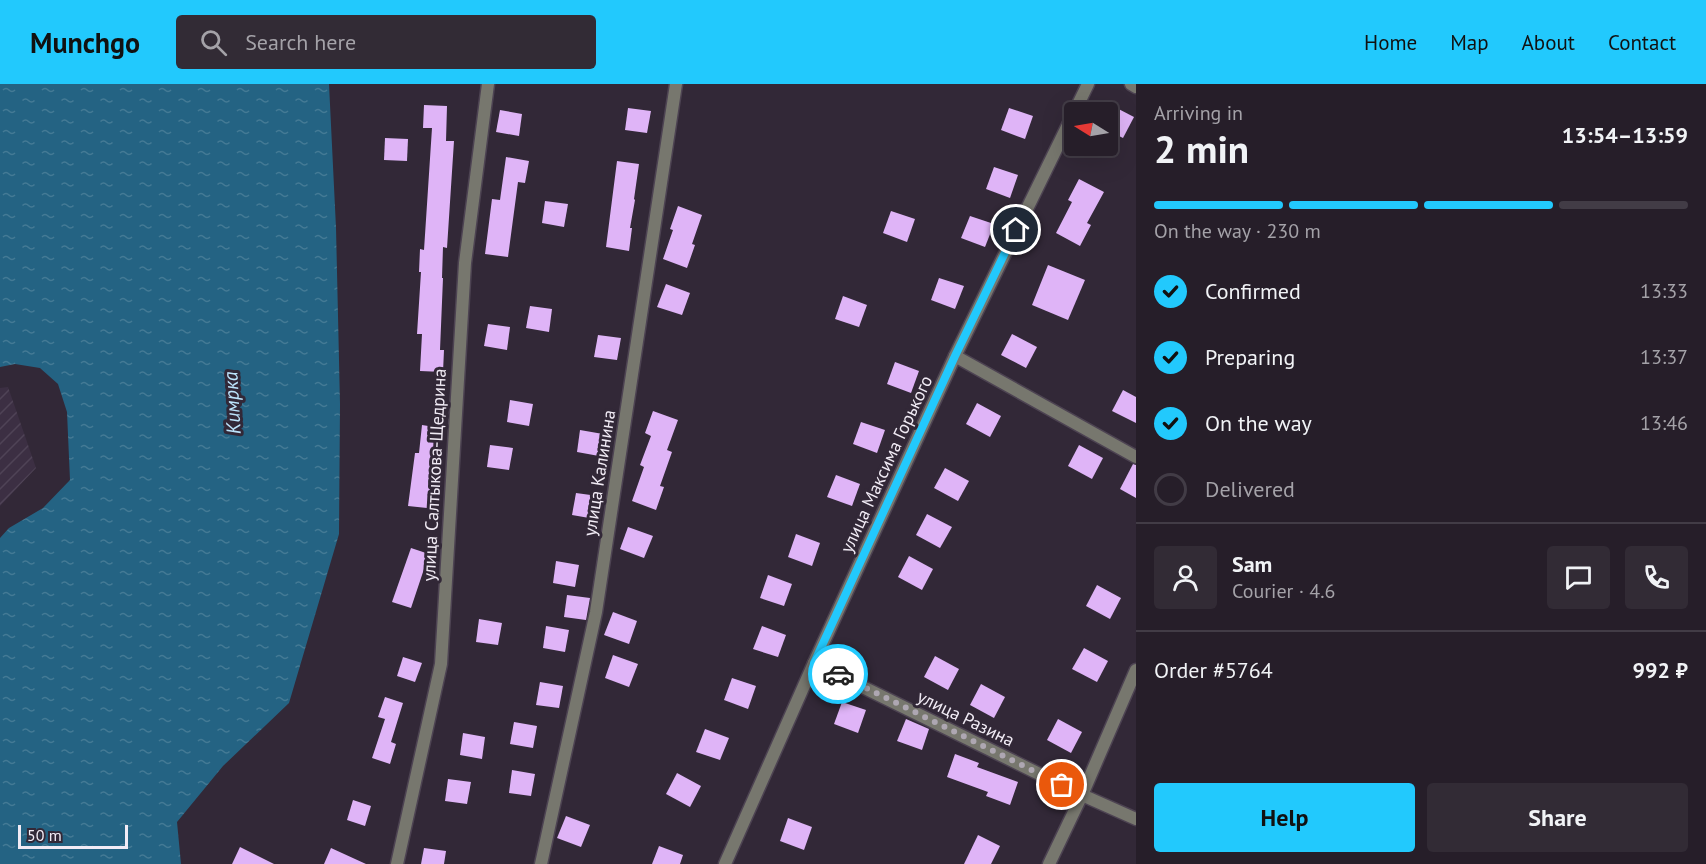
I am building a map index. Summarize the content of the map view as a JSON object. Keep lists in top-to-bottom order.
{
  "streets": {
    "street": [
      "улица Максима Горького",
      "улица Калинина",
      "улица Салтыкова-Щедрина",
      "улица Разина"
    ]
  },
  "crossings": [
    ["улица Максима Горького", "улица Разина"]
  ],
  "water": ["Кимрка"],
  "scale_bar": "50 m",
  "north": "left",
  "page": {
    "header": "Munchgo",
    "search": "Search here",
    "nav": [
      "Home",
      "Map",
      "About",
      "Contact"
    ],
    "heading": ["2 min", "Arriving in", "13:54–13:59"],
    "panel": [
      "Sam",
      "Courier · 4.6",
      "Order #5764",
      "992 ₽"
    ],
    "bar": "On the way · 230 m",
    "list": [
      ["Confirmed", "13:33"],
      ["Preparing", "13:37"],
      ["On the way", "13:46"],
      "Delivered"
    ],
    "buttons": ["Help", "Share"],
    "scale": "50 m"
  }
}
